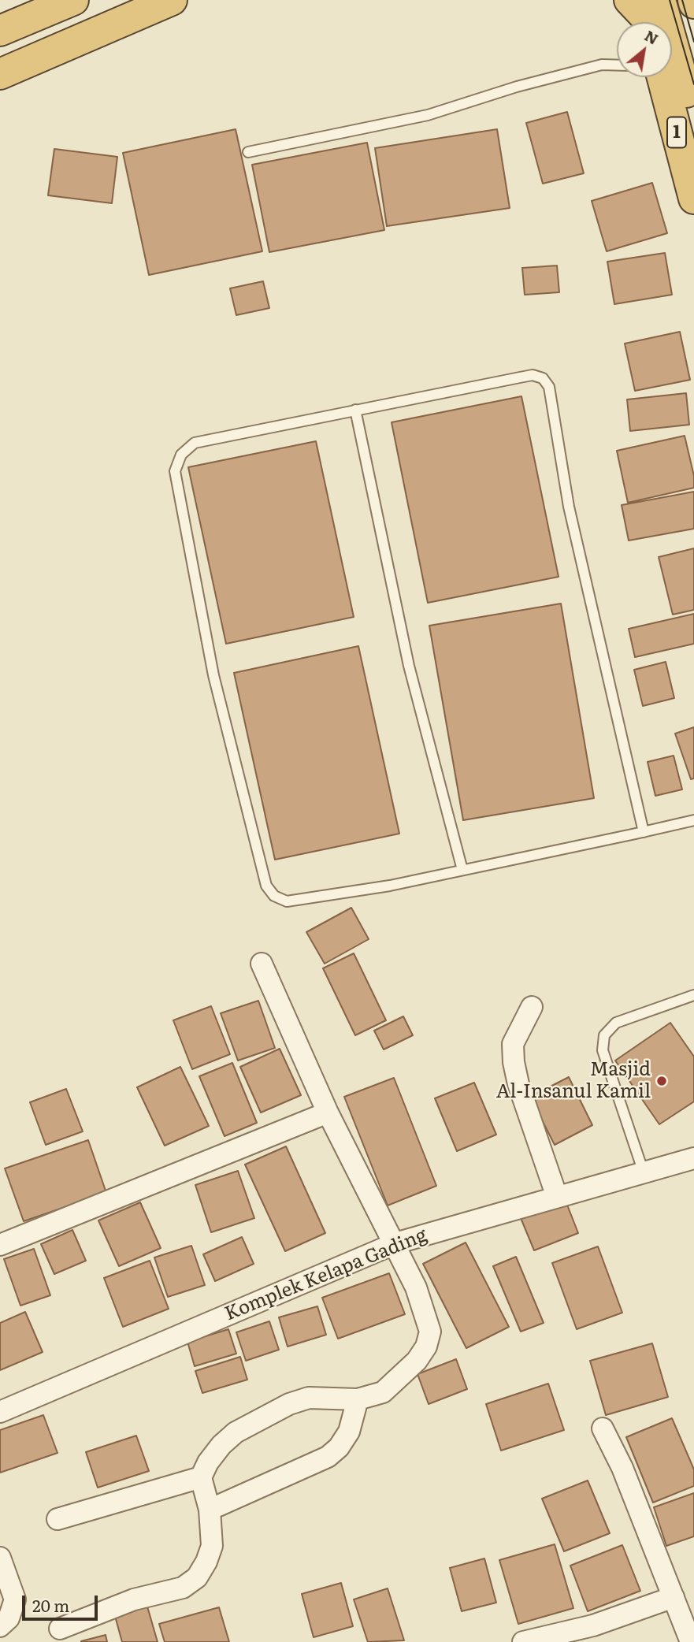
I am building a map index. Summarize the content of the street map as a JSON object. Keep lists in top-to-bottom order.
{
  "streets": {
    "highway": ["1"],
    "street": ["Komplek Kelapa Gading"]
  },
  "places": ["Masjid Al-Insanul Kamil"],
  "scale_bar": "20 m",
  "north": "top right"
}
